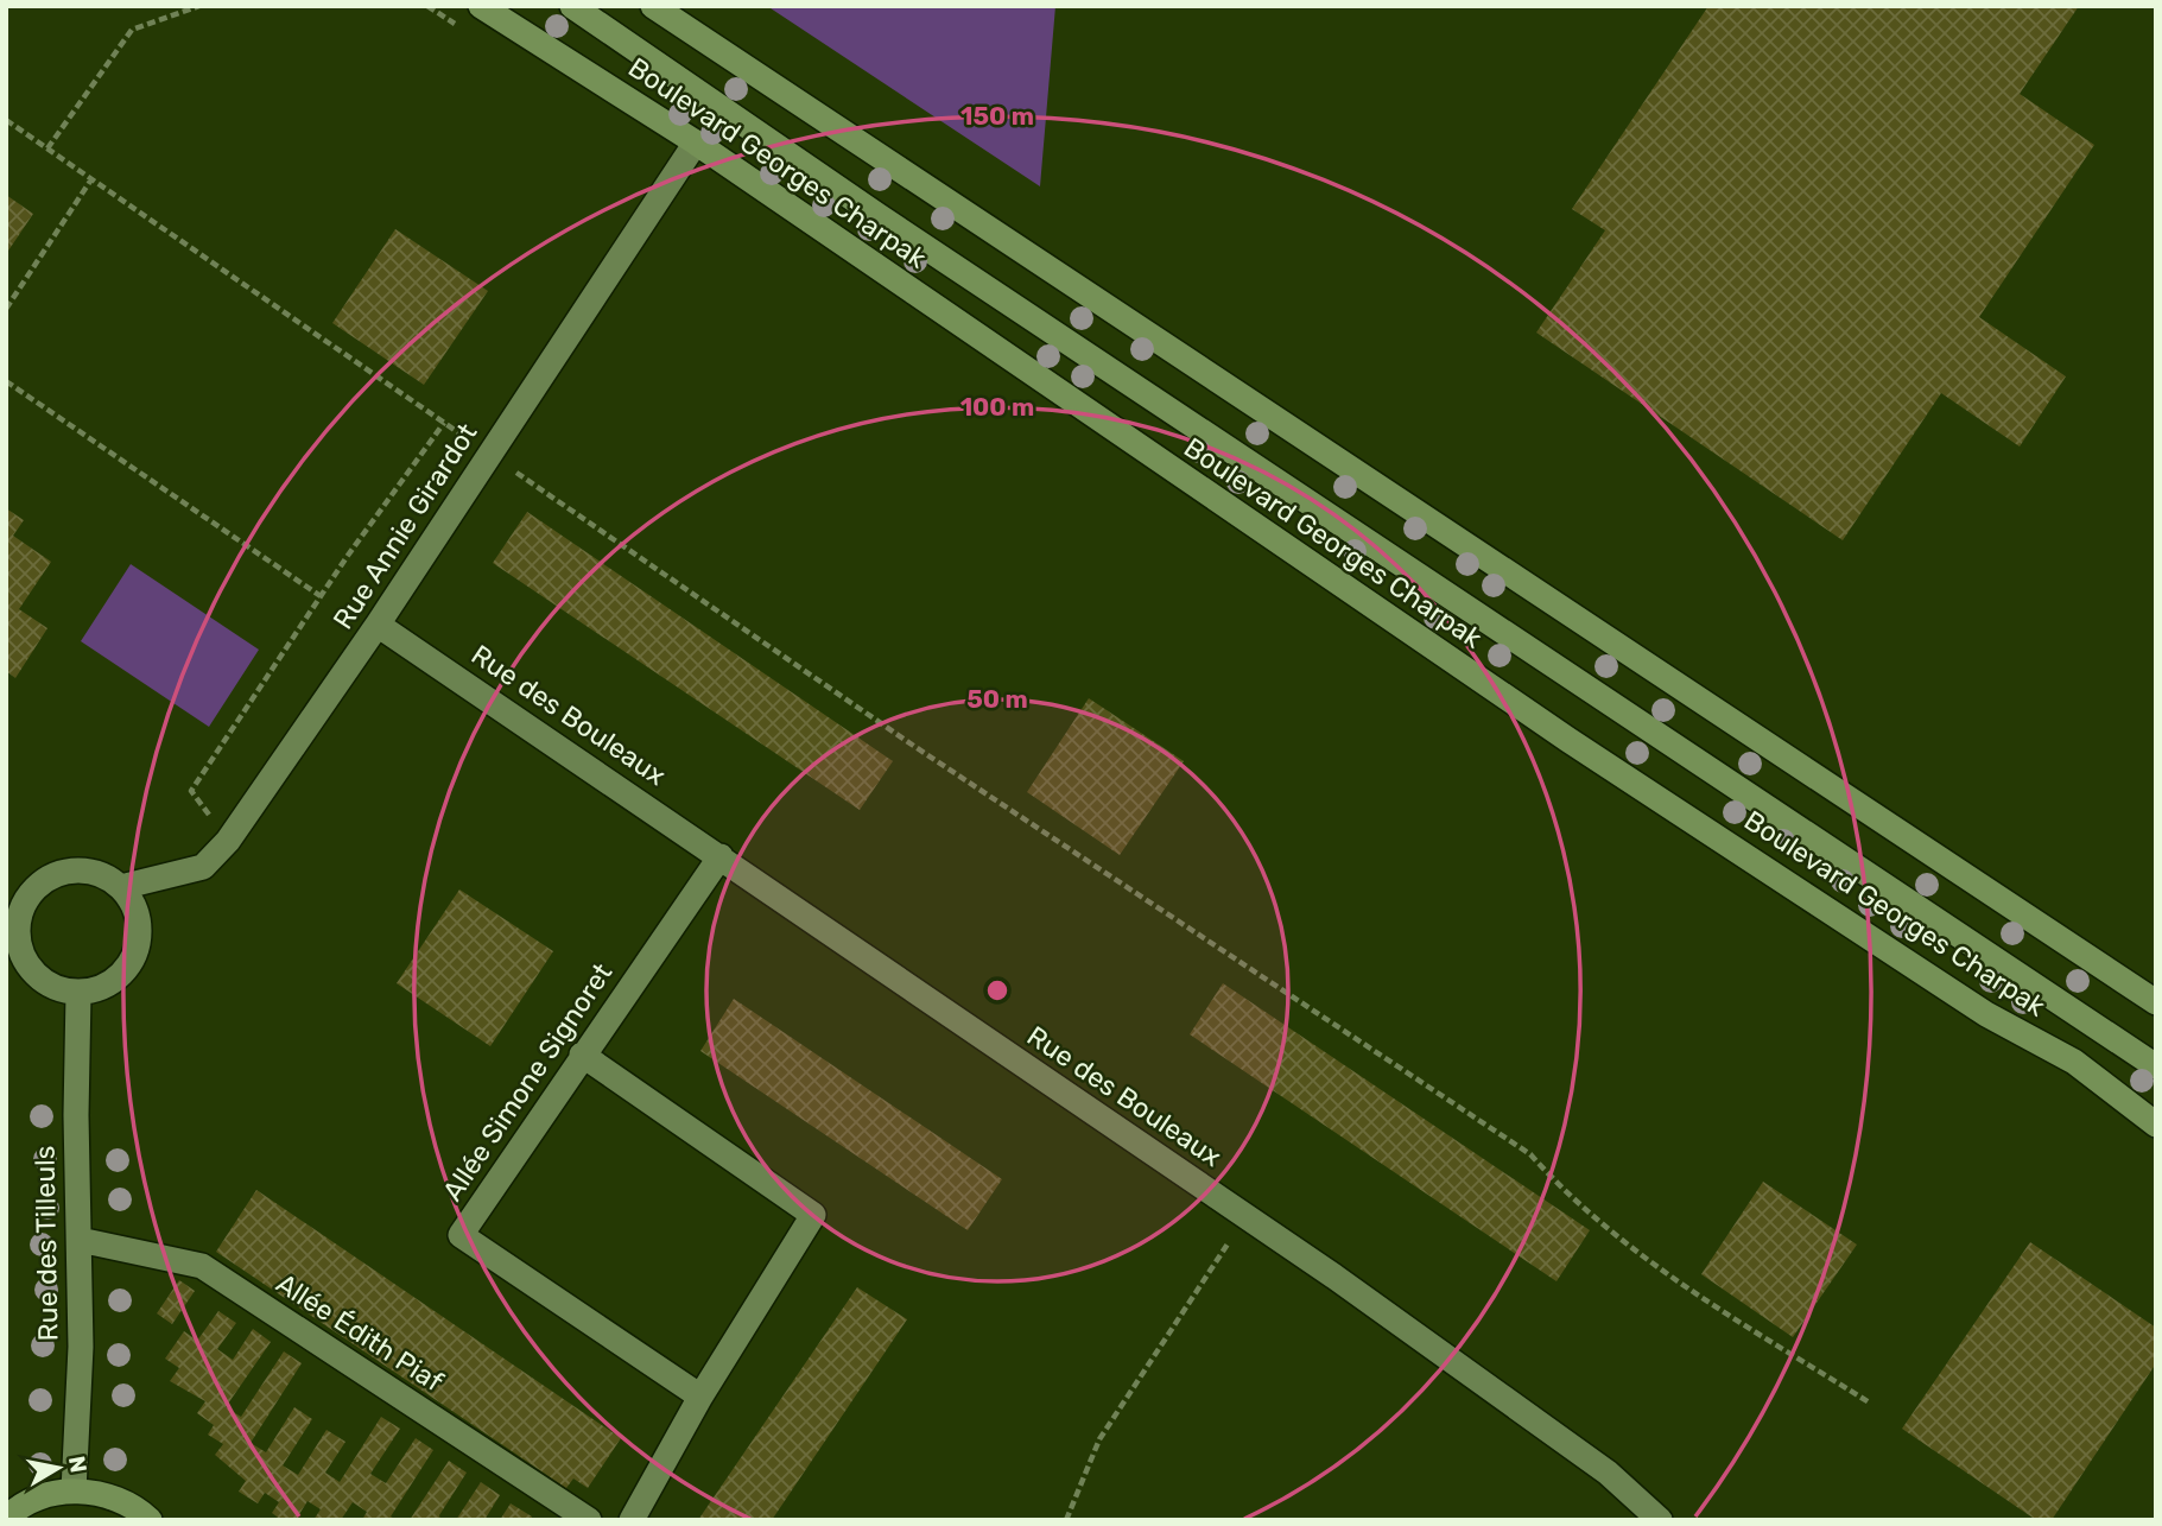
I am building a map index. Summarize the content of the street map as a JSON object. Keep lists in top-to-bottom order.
{
  "streets": {
    "main road": ["Boulevard Georges Charpak"],
    "street": [
      "Rue Annie Girardot",
      "Rue des Bouleaux",
      "Allée Simone Signoret",
      "Rue des Tilleuls",
      "Allée Édith Piaf"
    ]
  },
  "crossings": [
    ["Boulevard Georges Charpak", "Rue Annie Girardot"],
    ["Rue Annie Girardot", "Rue des Bouleaux"],
    ["Rue Annie Girardot", "Rue des Tilleuls"],
    ["Rue des Bouleaux", "Allée Simone Signoret"],
    ["Rue des Tilleuls", "Allée Édith Piaf"]
  ],
  "north": "right",
  "rings": ["150 m", "100 m", "50 m"]
}
